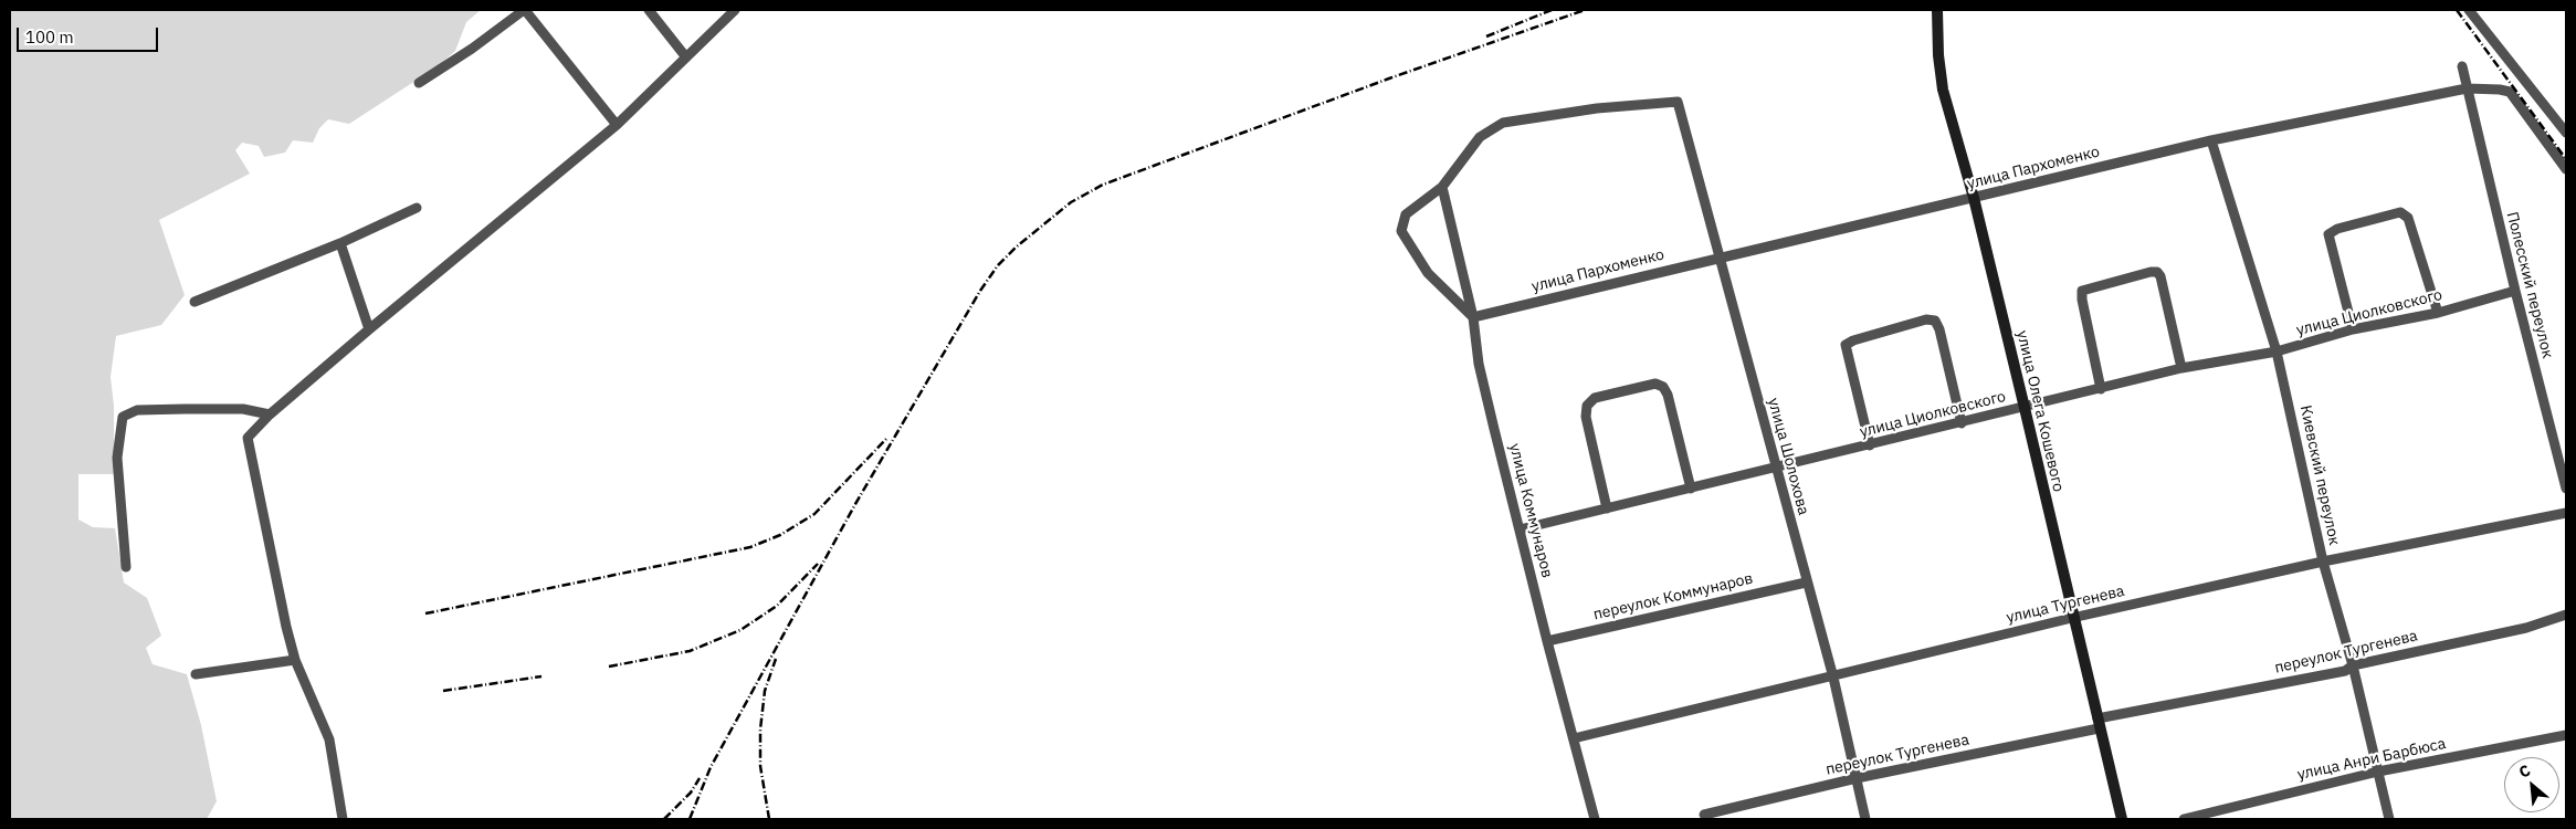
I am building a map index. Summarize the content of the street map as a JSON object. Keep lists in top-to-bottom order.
{
  "streets": {
    "street": [
      "улица Пархоменко",
      "Полесский переулок",
      "улица Циолковского",
      "улица Олега Кошевого",
      "улица Шолохова",
      "Киевский переулок",
      "улица Коммунаров",
      "переулок Коммунаров",
      "улица Тургенева",
      "переулок Тургенева",
      "улица Анри Барбюса"
    ]
  },
  "crossings": [
    ["улица Пархоменко", "Полесский переулок"],
    ["улица Пархоменко", "улица Олега Кошевого"],
    ["улица Пархоменко", "улица Шолохова"],
    ["улица Пархоменко", "Киевский переулок"],
    ["улица Пархоменко", "улица Коммунаров"],
    ["Полесский переулок", "улица Циолковского"],
    ["улица Циолковского", "улица Олега Кошевого"],
    ["улица Циолковского", "улица Шолохова"],
    ["улица Циолковского", "Киевский переулок"],
    ["улица Циолковского", "улица Коммунаров"],
    ["улица Олега Кошевого", "улица Тургенева"],
    ["улица Олега Кошевого", "переулок Тургенева"],
    ["улица Шолохова", "улица Коммунаров"],
    ["улица Шолохова", "переулок Коммунаров"],
    ["улица Шолохова", "улица Тургенева"],
    ["улица Шолохова", "переулок Тургенева"],
    ["Киевский переулок", "улица Тургенева"],
    ["Киевский переулок", "переулок Тургенева"],
    ["Киевский переулок", "улица Анри Барбюса"],
    ["улица Коммунаров", "переулок Коммунаров"],
    ["улица Коммунаров", "улица Тургенева"]
  ],
  "scale_bar": "100 m",
  "north": "top left"
}
